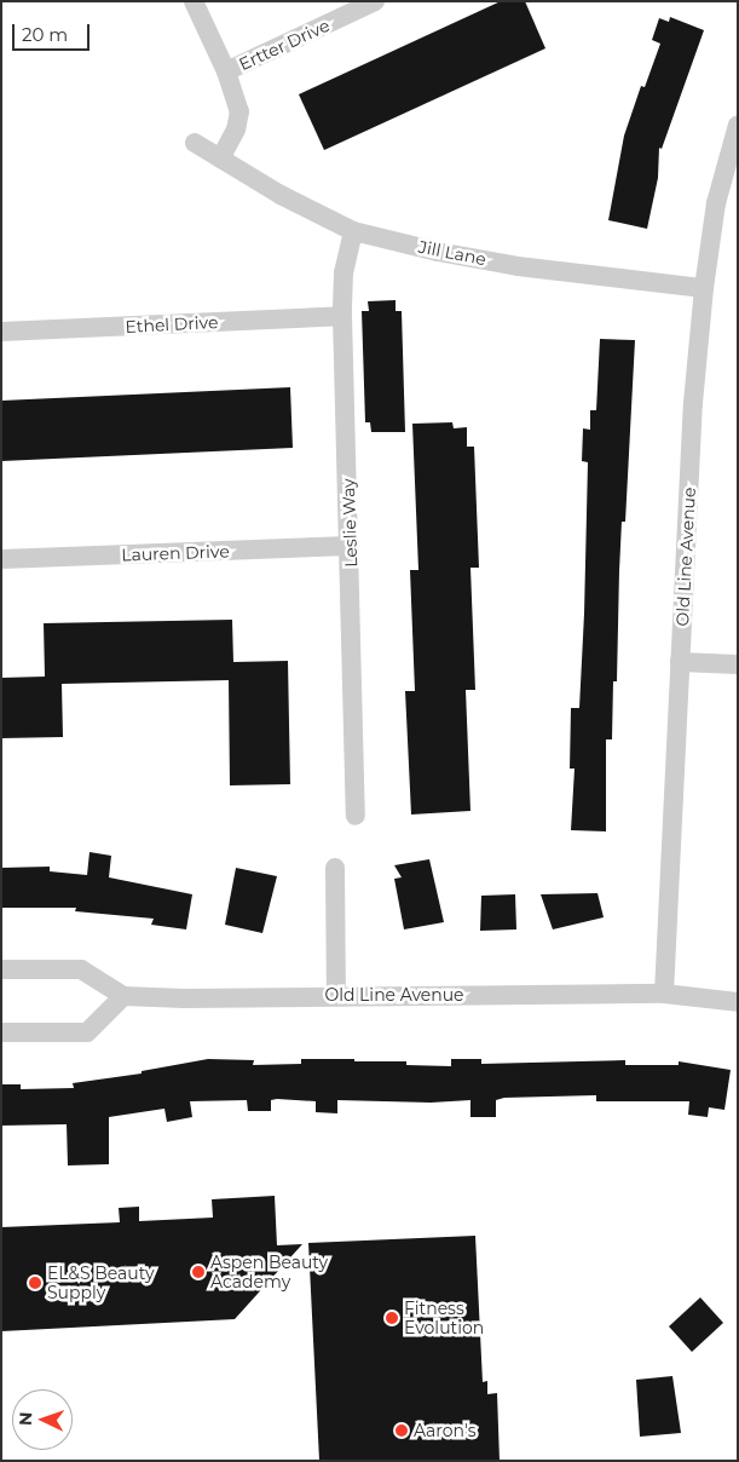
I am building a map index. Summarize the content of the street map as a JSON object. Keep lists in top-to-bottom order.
{
  "streets": {
    "street": [
      "Ertter Drive",
      "Jill Lane",
      "Ethel Drive",
      "Leslie Way",
      "Lauren Drive",
      "Old Line Avenue"
    ]
  },
  "crossings": [
    ["Jill Lane", "Leslie Way"],
    ["Jill Lane", "Old Line Avenue"],
    ["Ethel Drive", "Leslie Way"],
    ["Leslie Way", "Lauren Drive"]
  ],
  "places": [
    "Aspen Beauty Academy",
    "EL&S Beauty Supply",
    "Fitness Evolution",
    "Aaron's"
  ],
  "scale_bar": "20 m",
  "north": "left"
}
